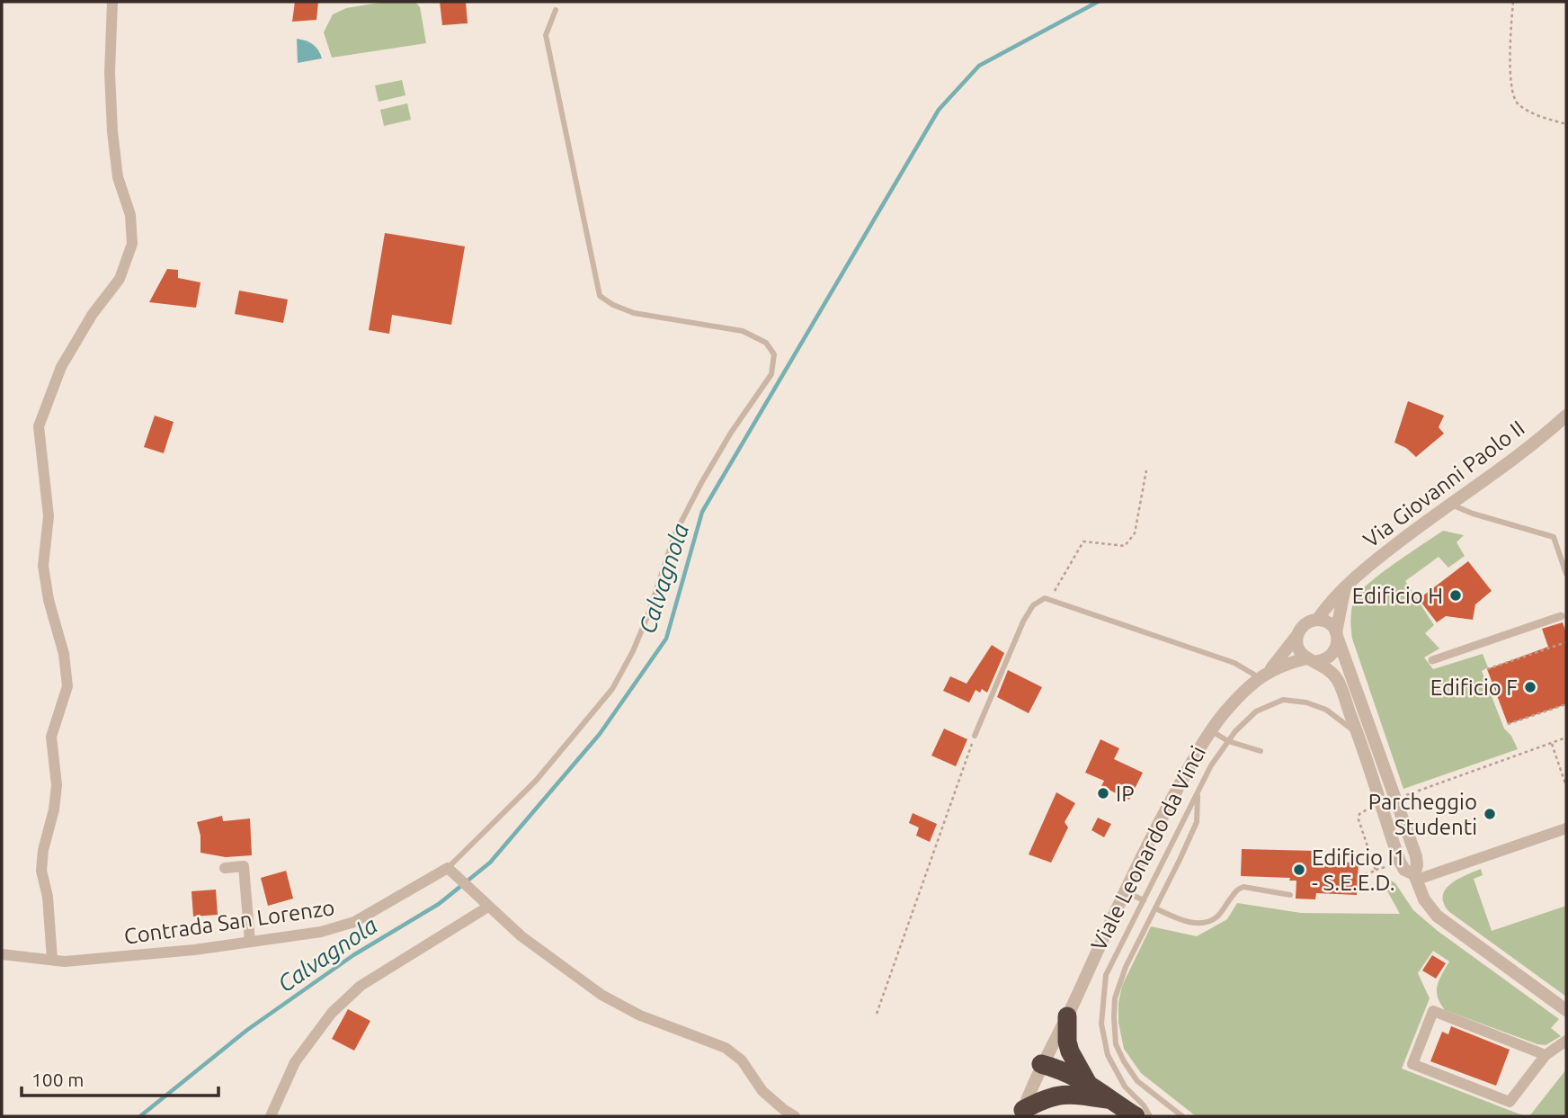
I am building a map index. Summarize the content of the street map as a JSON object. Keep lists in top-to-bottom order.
{
  "streets": {
    "street": ["Via Giovanni Paolo II", "Contrada San Lorenzo"],
    "lane": ["Viale Leonardo da Vinci"]
  },
  "water": ["Calvagnola"],
  "places": [
    "Edificio H",
    "Edificio F",
    "IP",
    "Parcheggio Studenti",
    "Edificio I1 - S.E.E.D."
  ],
  "scale_bar": "100 m"
}
